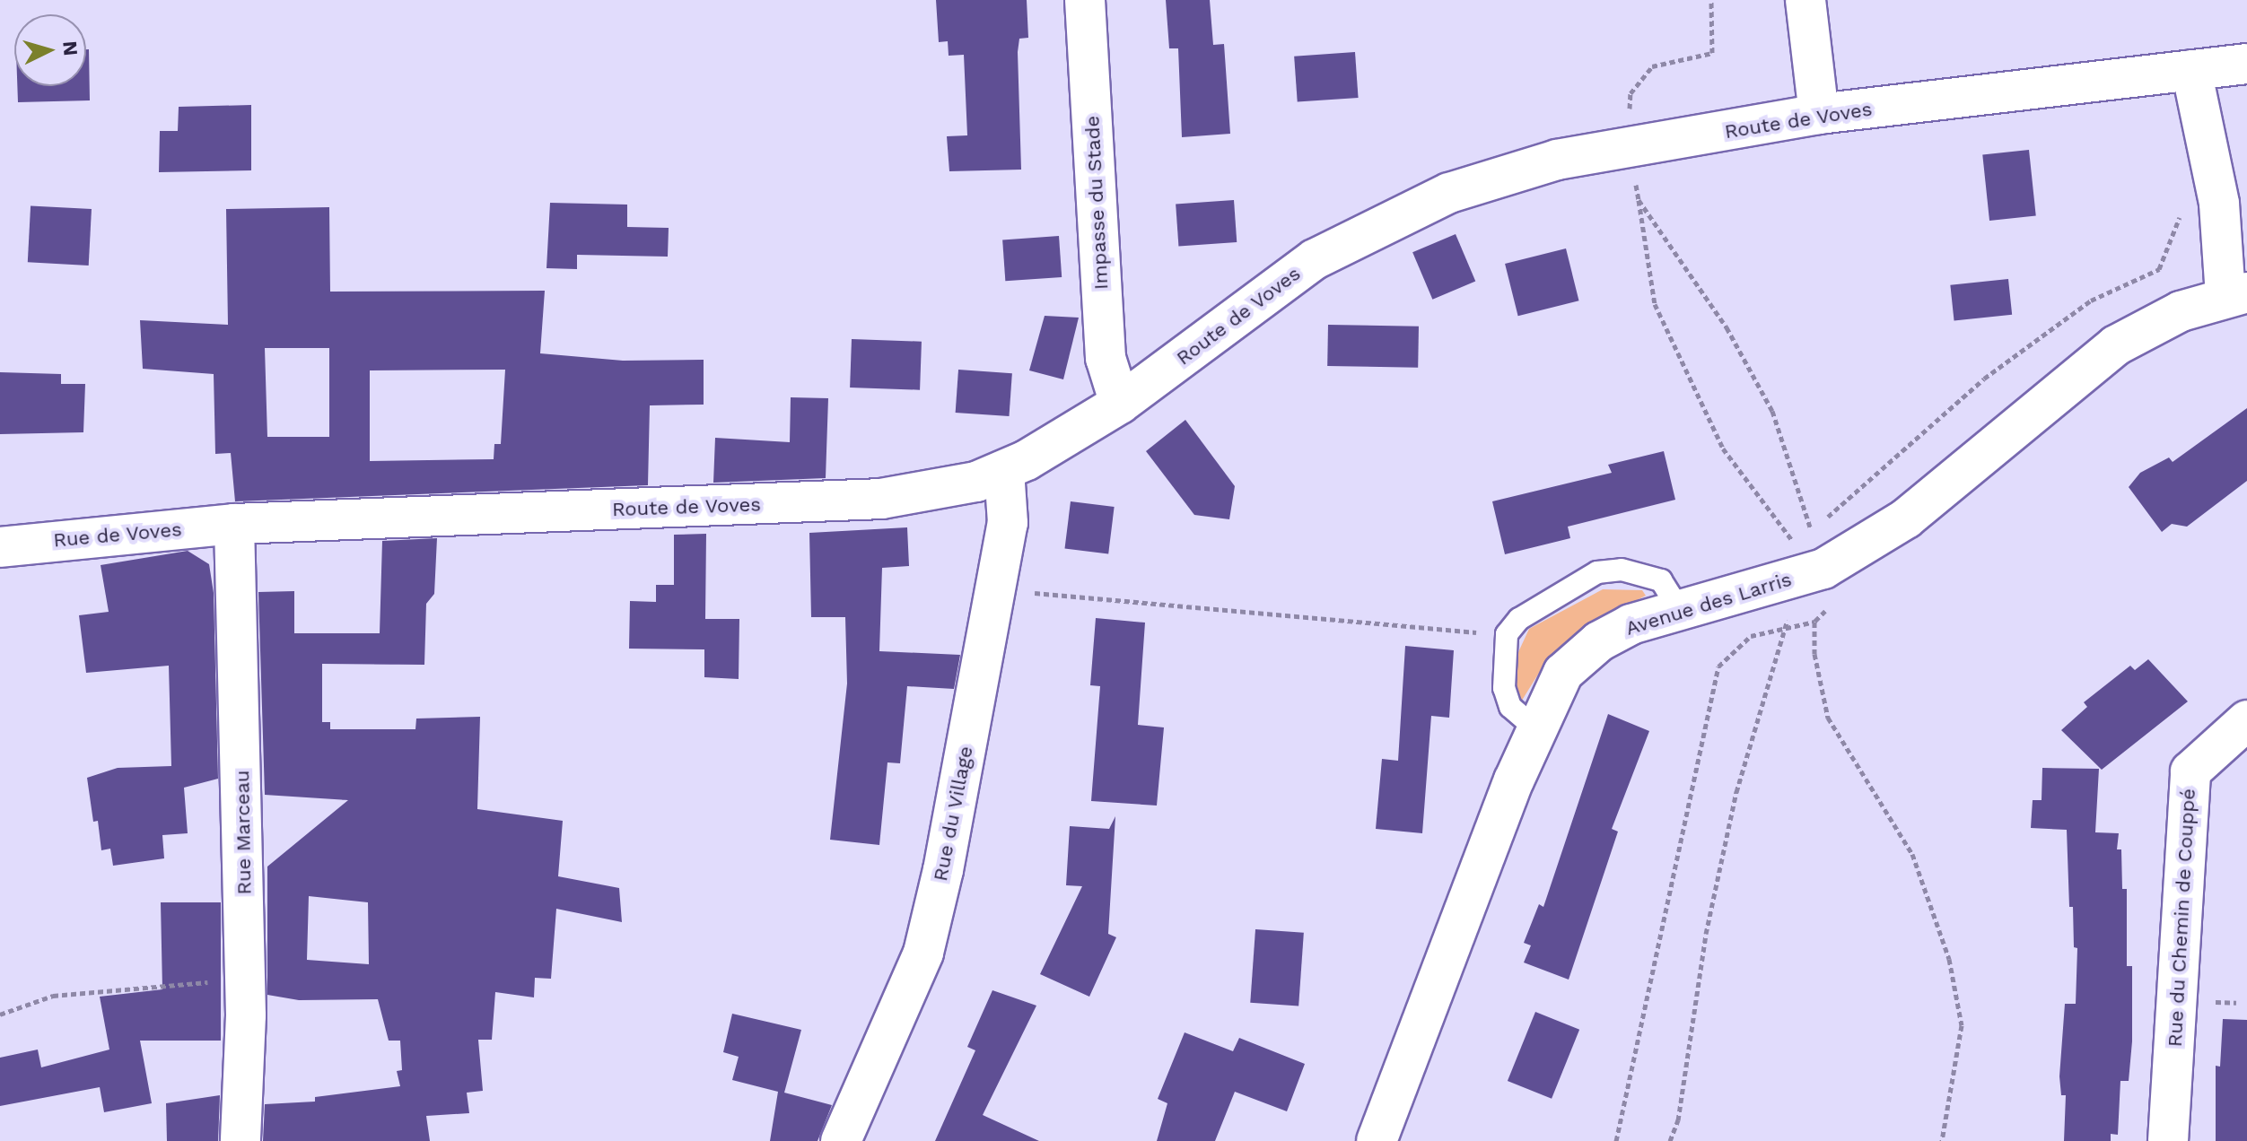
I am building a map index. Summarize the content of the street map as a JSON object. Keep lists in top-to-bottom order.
{
  "streets": {
    "street": [
      "Route de Voves",
      "Impasse du Stade",
      "Rue de Voves",
      "Avenue des Larris",
      "Rue du Village",
      "Rue Marceau",
      "Rue du Chemin de Couppé"
    ]
  },
  "crossings": [
    ["Route de Voves", "Impasse du Stade"],
    ["Route de Voves", "Rue de Voves"],
    ["Route de Voves", "Rue du Village"],
    ["Route de Voves", "Rue Marceau"],
    ["Rue de Voves", "Rue Marceau"]
  ],
  "north": "right"
}
